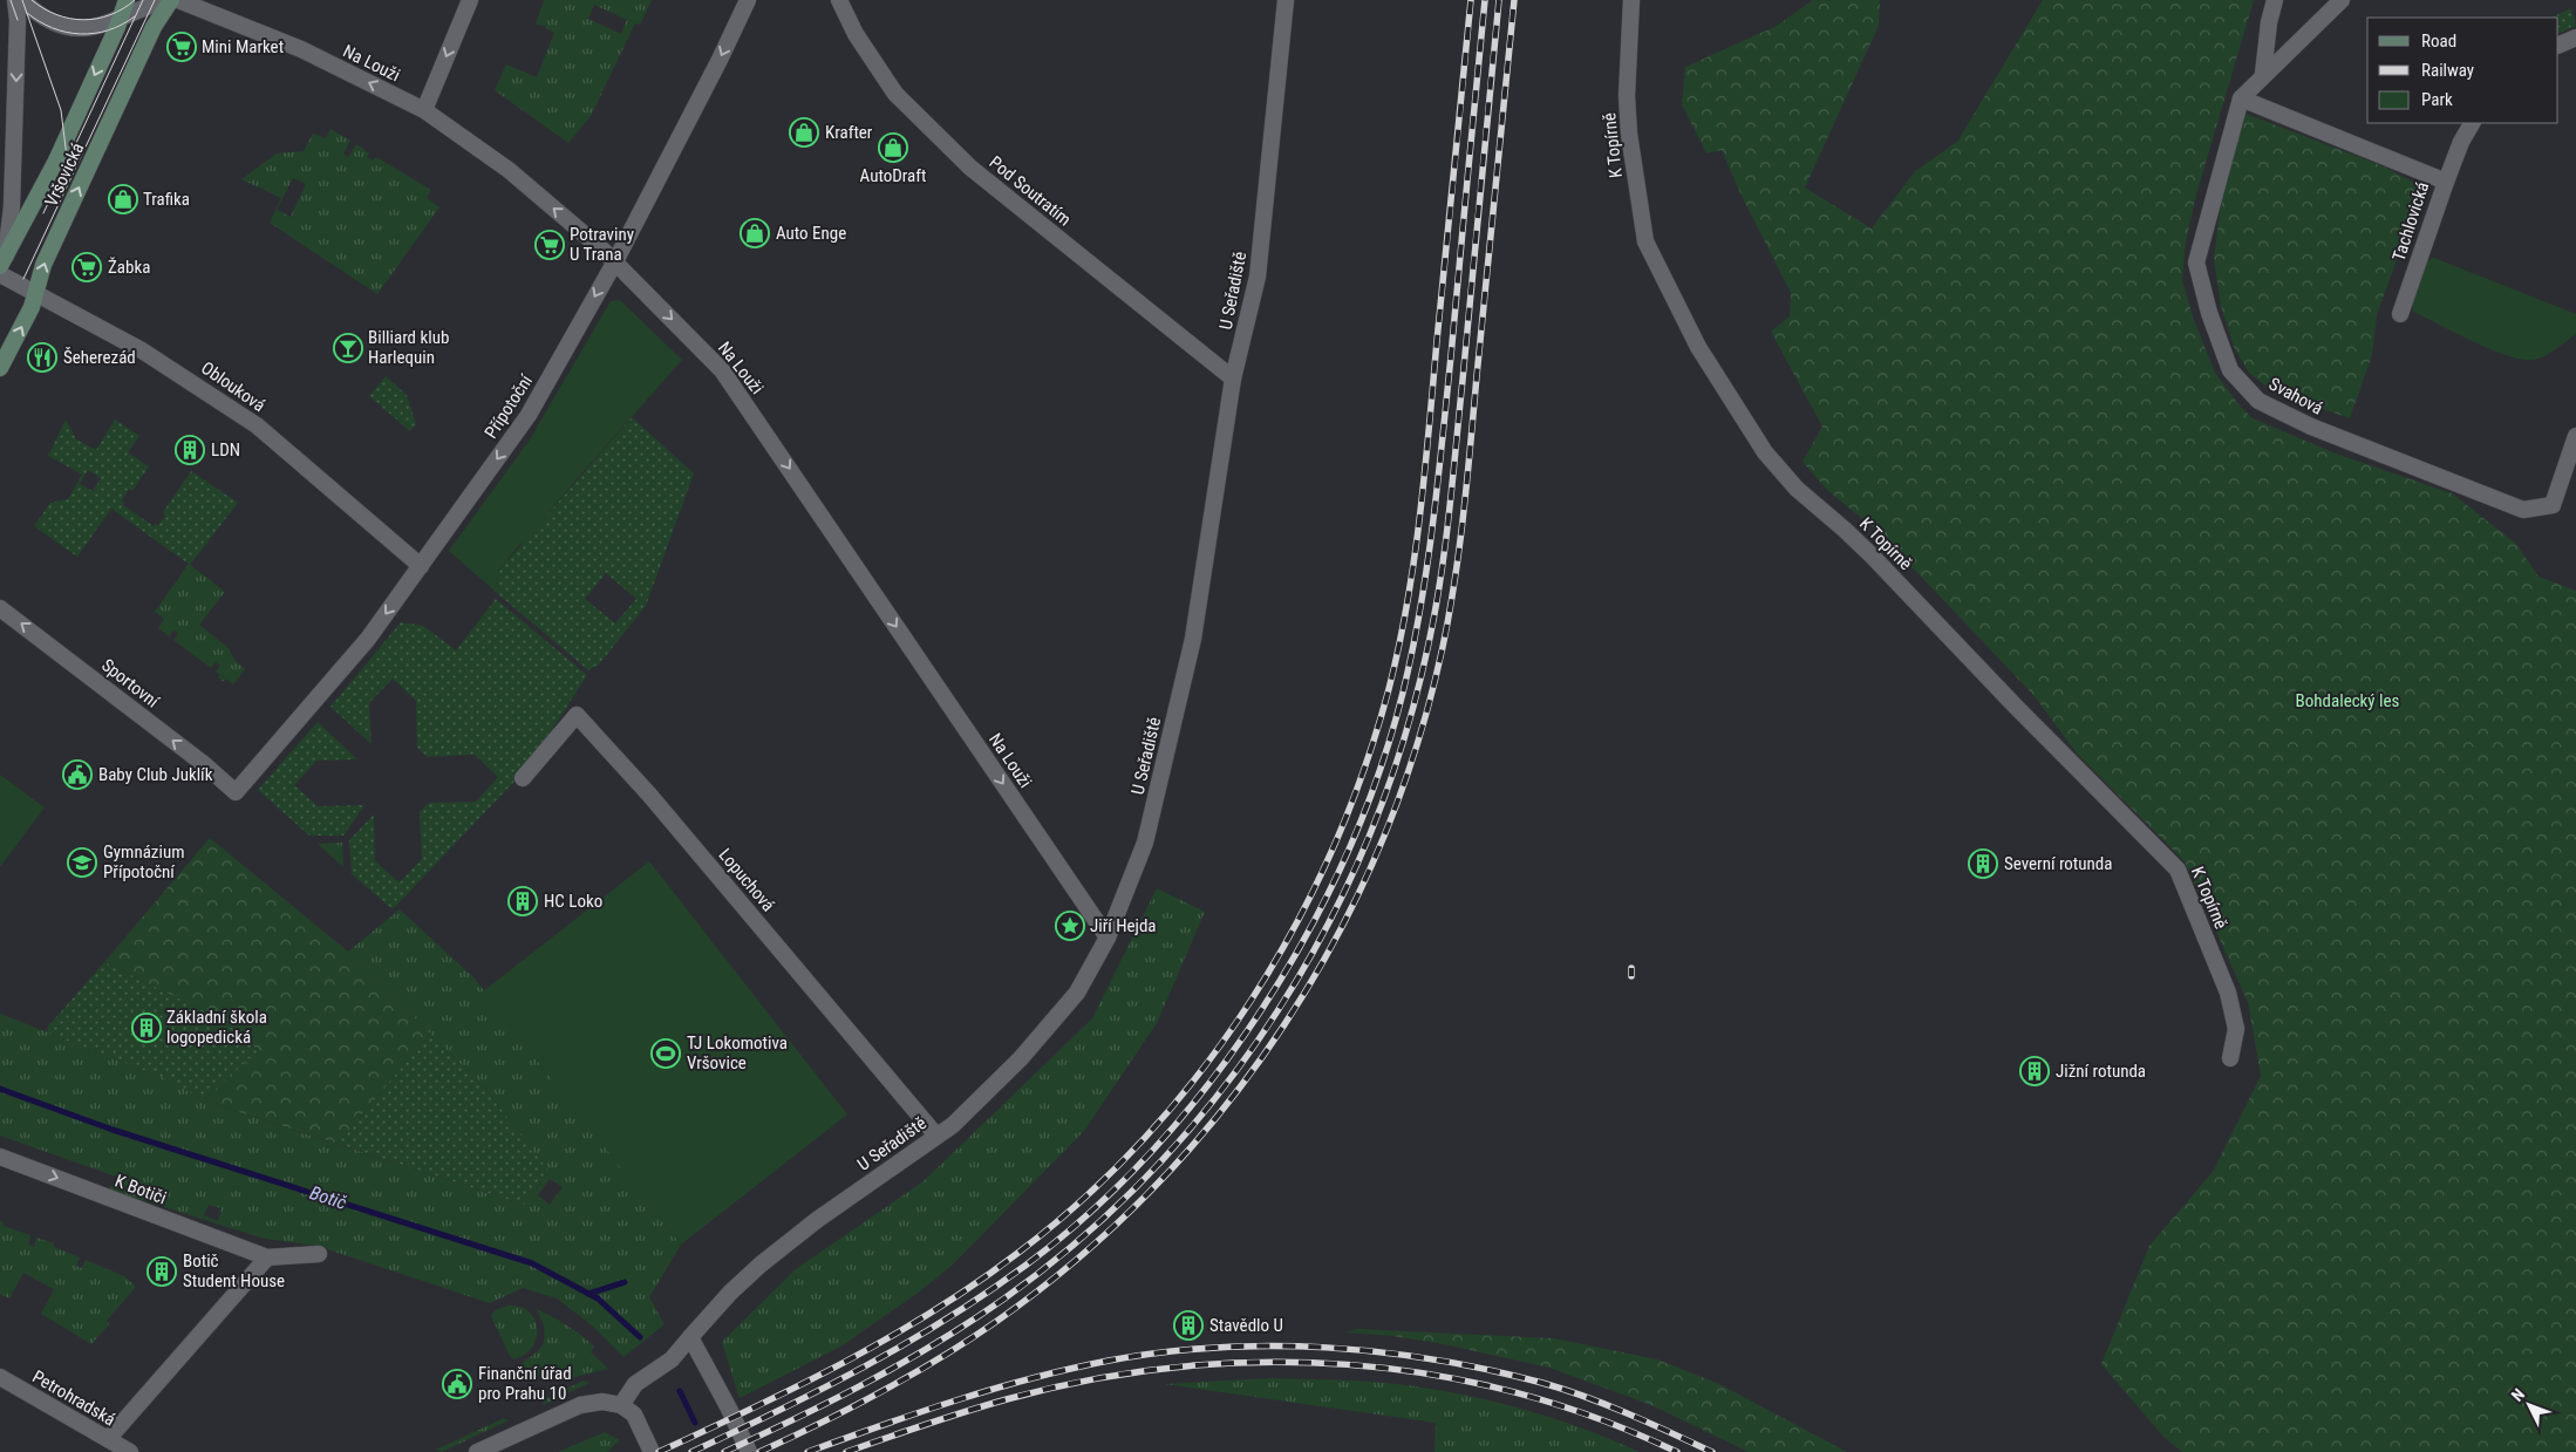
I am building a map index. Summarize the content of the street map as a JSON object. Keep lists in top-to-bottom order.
{
  "streets": {
    "main road": ["Vršovická"],
    "street": [
      "Na Louži",
      "K Topírně",
      "Pod Soutratím",
      "Tachlovická",
      "U Seřadiště",
      "Oblouková",
      "Svahová",
      "Přípotoční",
      "Sportovní",
      "Lopuchová",
      "K Botiči",
      "Petrohradská"
    ]
  },
  "crossings": [
    ["Na Louži", "U Seřadiště"],
    ["Na Louži", "Přípotoční"],
    ["Vršovická", "Oblouková"],
    ["Pod Soutratím", "U Seřadiště"],
    ["Tachlovická", "Svahová"],
    ["U Seřadiště", "Lopuchová"],
    ["Oblouková", "Přípotoční"],
    ["Přípotoční", "Sportovní"]
  ],
  "one_way": ["Přípotoční", "Sportovní", "K Botiči"],
  "water": ["Botič"],
  "parks": ["Bohdalecký les"],
  "places": {
    "supermarket": ["Mini Market", "Potraviny U Trana", "Žabka"],
    "shop": [
      "Krafter",
      "AutoDraft",
      "Trafika",
      "Auto Enge"
    ],
    "bar": ["Billiard klub Harlequin"],
    "restaurant": ["Šeherezád"],
    "building": [
      "LDN",
      "Severní rotunda",
      "HC Loko",
      "Základní škola logopedická",
      "Jižní rotunda",
      "Botič Student House",
      "Stavědlo U"
    ],
    "public building": ["Baby Club Juklík", "Finanční úřad pro Prahu 10"],
    "school or university": ["Gymnázium Přípotoční"],
    "place": ["Jiří Hejda"],
    "sports": ["TJ Lokomotiva Vršovice"]
  },
  "legend": ["Road", "Railway", "Park"],
  "north": "top left"
}
